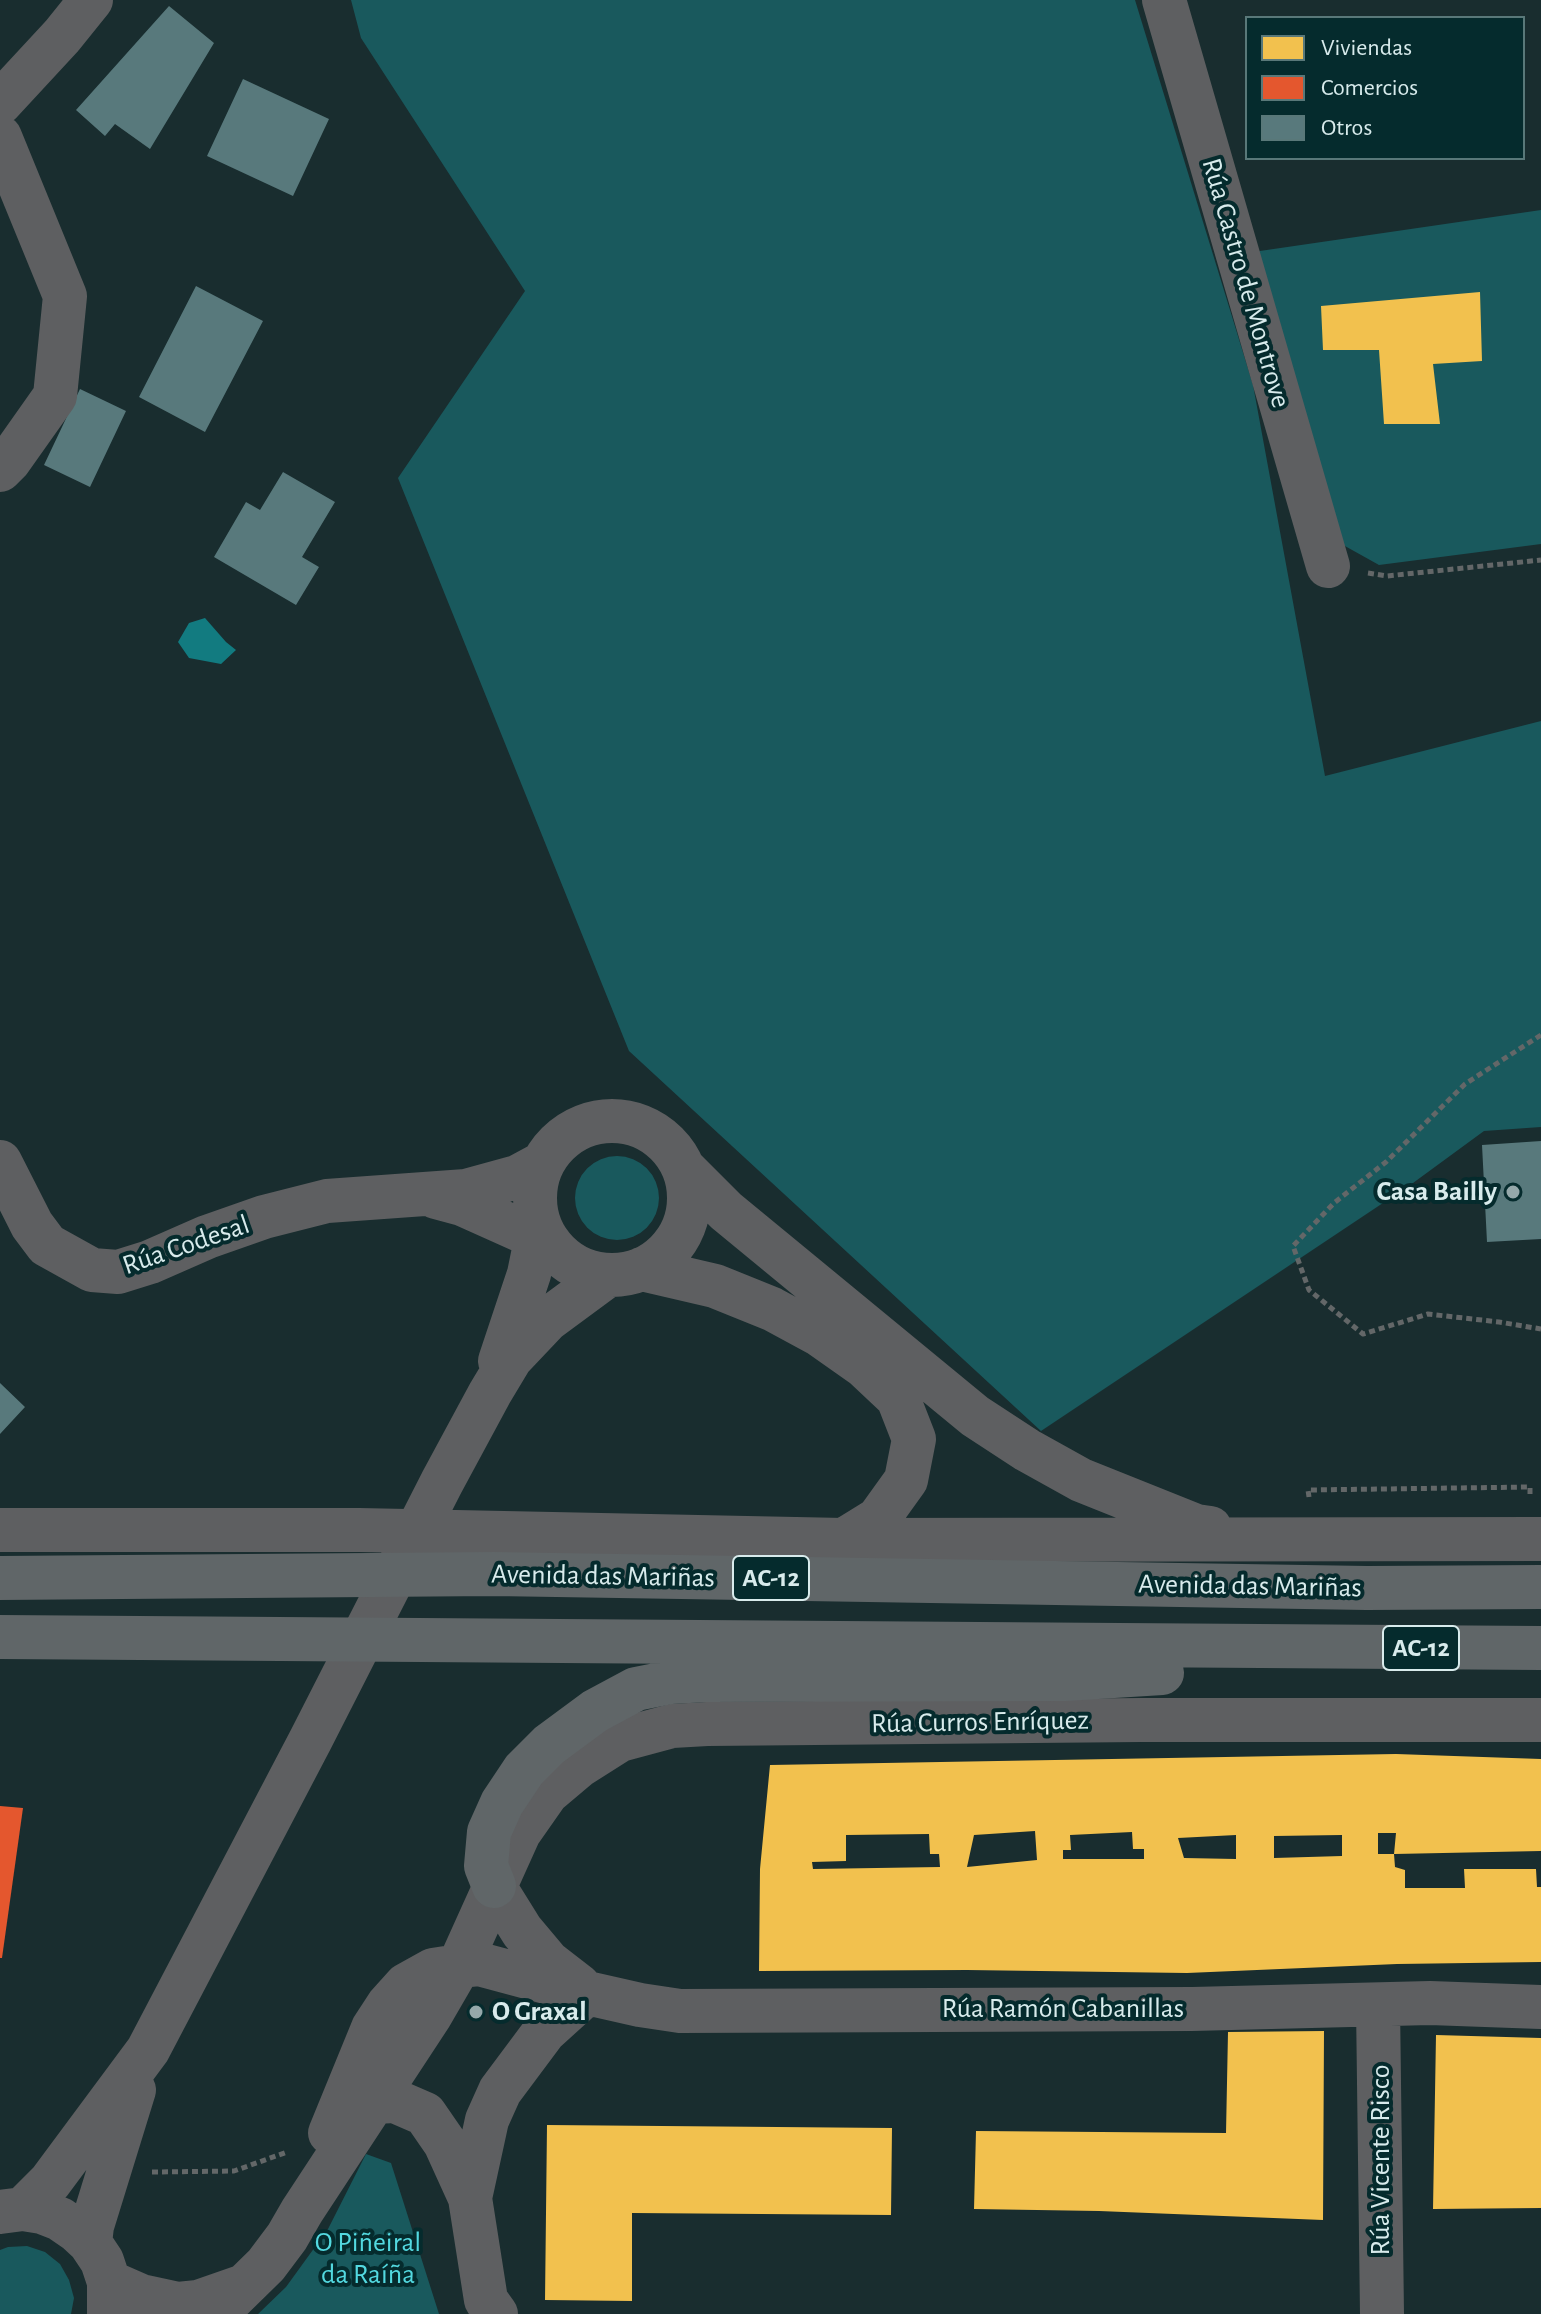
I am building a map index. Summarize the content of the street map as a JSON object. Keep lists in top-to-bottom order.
{
  "streets": {
    "highway": ["Avenida das Mariñas", "AC-12"],
    "street": [
      "Rúa Castro de Montrove",
      "Rúa Codesal",
      "Rúa Curros Enríquez",
      "Rúa Ramón Cabanillas",
      "Rúa Vicente Risco"
    ]
  },
  "crossings": [
    ["Rúa Curros Enríquez", "Rúa Ramón Cabanillas"],
    ["Rúa Ramón Cabanillas", "Rúa Vicente Risco"]
  ],
  "parks": ["O Piñeiral da Raíña"],
  "places": ["Casa Bailly", "O Graxal"],
  "legend": ["Viviendas", "Comercios", "Otros"]
}
